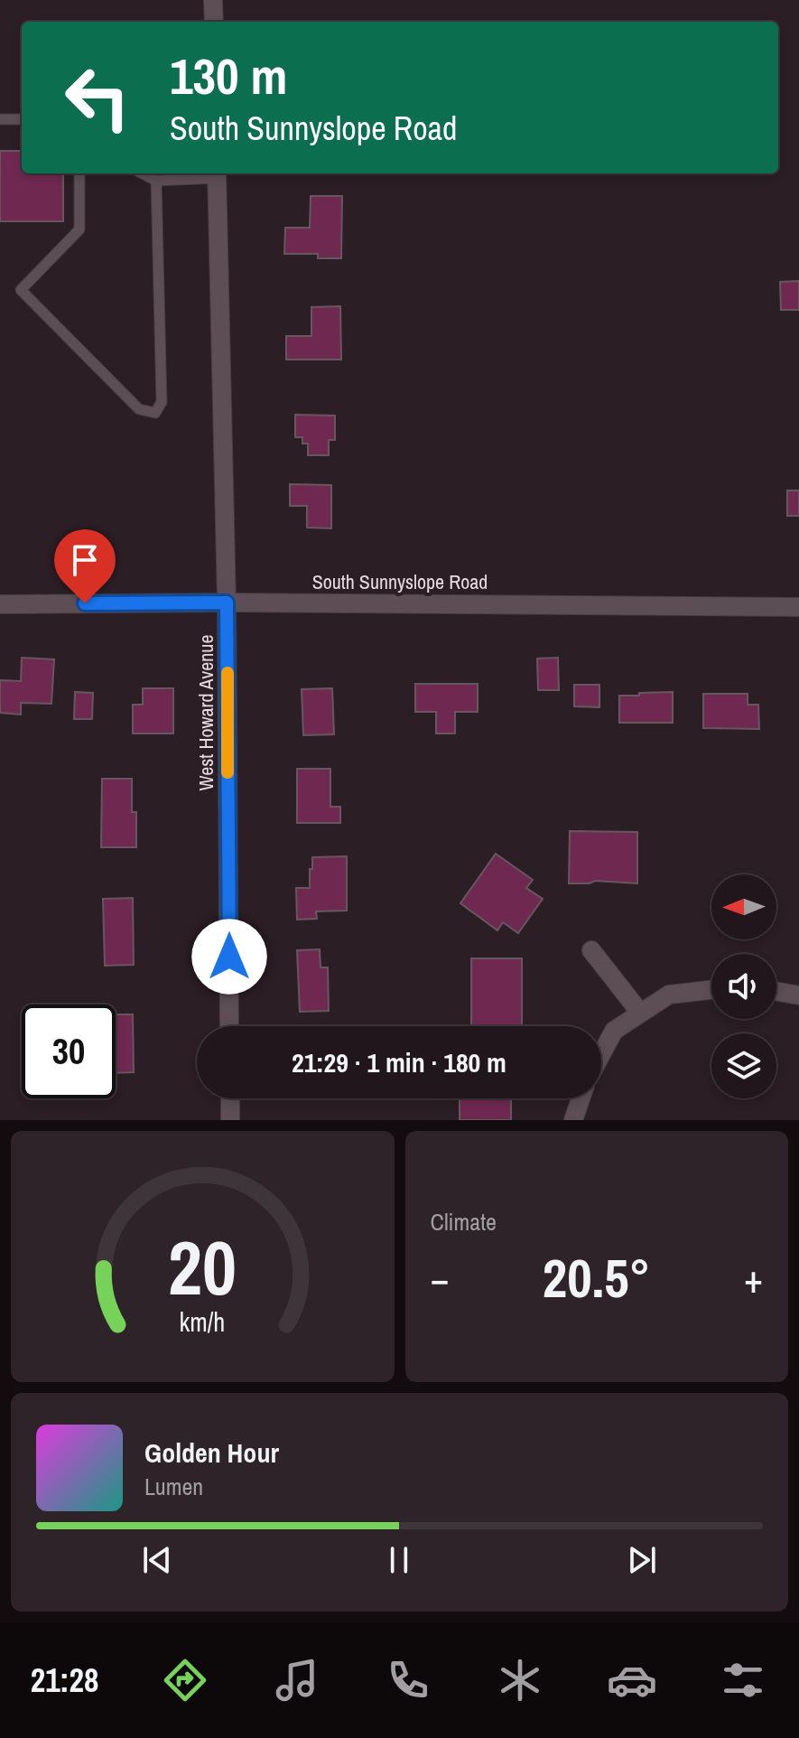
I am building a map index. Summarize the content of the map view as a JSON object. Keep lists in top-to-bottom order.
{
  "streets": {
    "street": ["South Sunnyslope Road", "West Howard Avenue"]
  },
  "crossings": [
    ["South Sunnyslope Road", "West Howard Avenue"]
  ],
  "north": "left",
  "page": {
    "turn": ["130 m", "South Sunnyslope Road"],
    "limit": "30",
    "trip": "21:29 · 1 min · 180 m",
    "tile": "Climate",
    "heat": ["−", "20.5°", "+"],
    "song": ["Golden Hour", "Lumen"],
    "tabs": "21:28",
    "gauge": ["20", "km/h"]
  }
}
